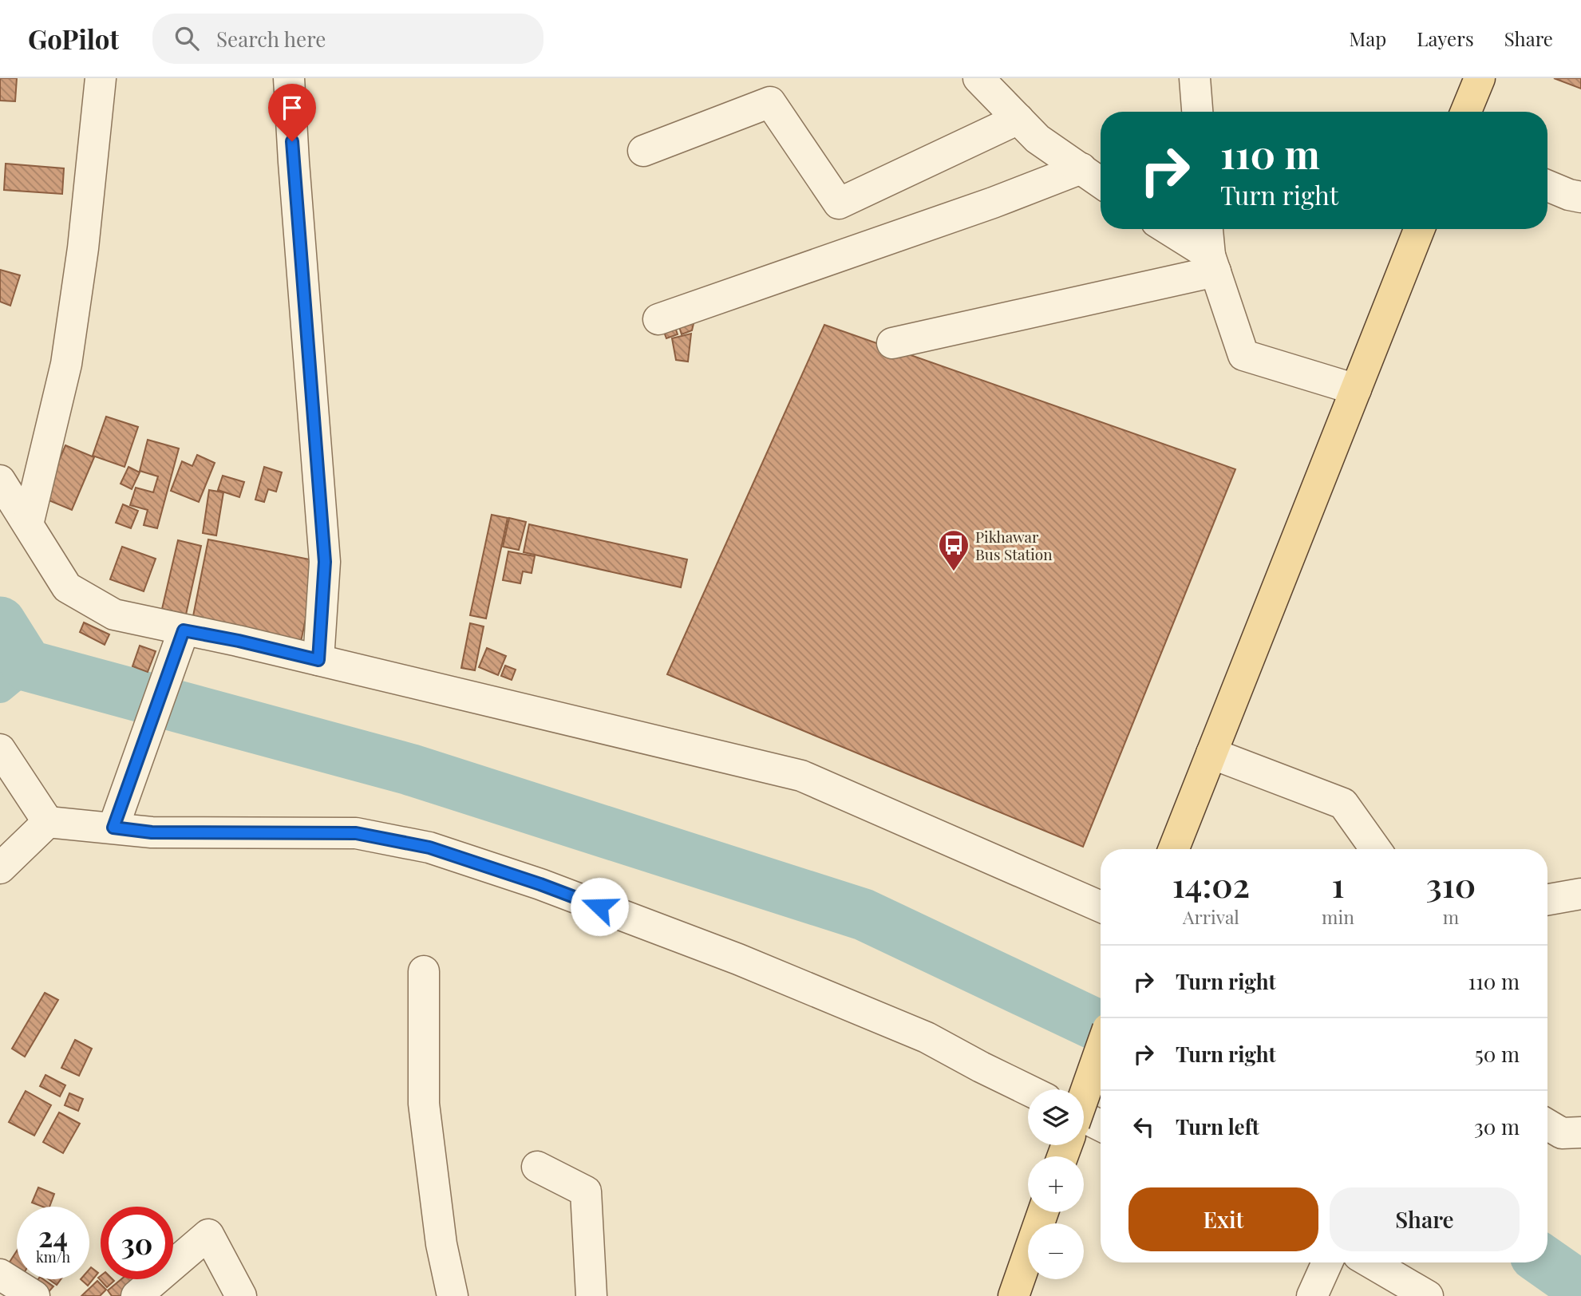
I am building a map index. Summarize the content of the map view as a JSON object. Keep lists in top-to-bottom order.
{
  "places": {
    "bus stop": ["Pikhawar Bus Station"]
  },
  "page": {
    "header": "GoPilot",
    "search": "Search here",
    "nav": ["Map", "Layers", "Share"],
    "turn": ["110 m", "Turn right"],
    "eta": [
      "14:02",
      "Arrival",
      "1",
      "min",
      "310",
      "m"
    ],
    "list": [
      {
        "name": "Turn right",
        "value": "110 m"
      },
      {
        "name": "Turn right",
        "value": "50 m"
      },
      {
        "name": "Turn left",
        "value": "30 m"
      }
    ],
    "map_buttons": ["+", "−"],
    "buttons": ["Exit", "Share"],
    "speed": "24 km/h",
    "limit": "30"
  }
}
